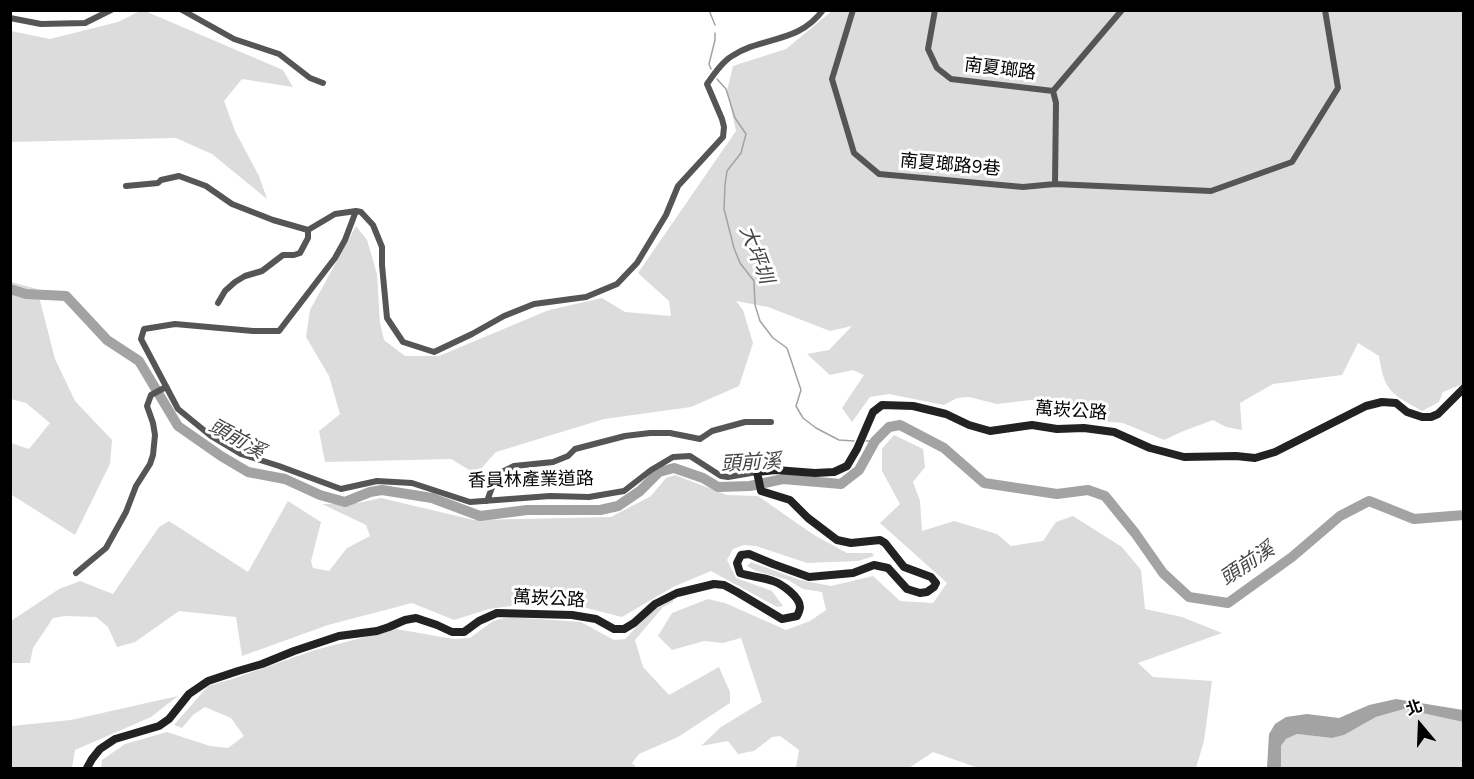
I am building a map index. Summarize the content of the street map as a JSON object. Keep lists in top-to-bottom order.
{
  "streets": {
    "street": [
      "南夏瑯路",
      "南夏瑯路9巷",
      "萬崁公路",
      "香員林產業道路"
    ]
  },
  "crossings": [
    ["萬崁公路", "香員林產業道路"]
  ],
  "water": ["大坪圳", "頭前溪"],
  "north": "top"
}
